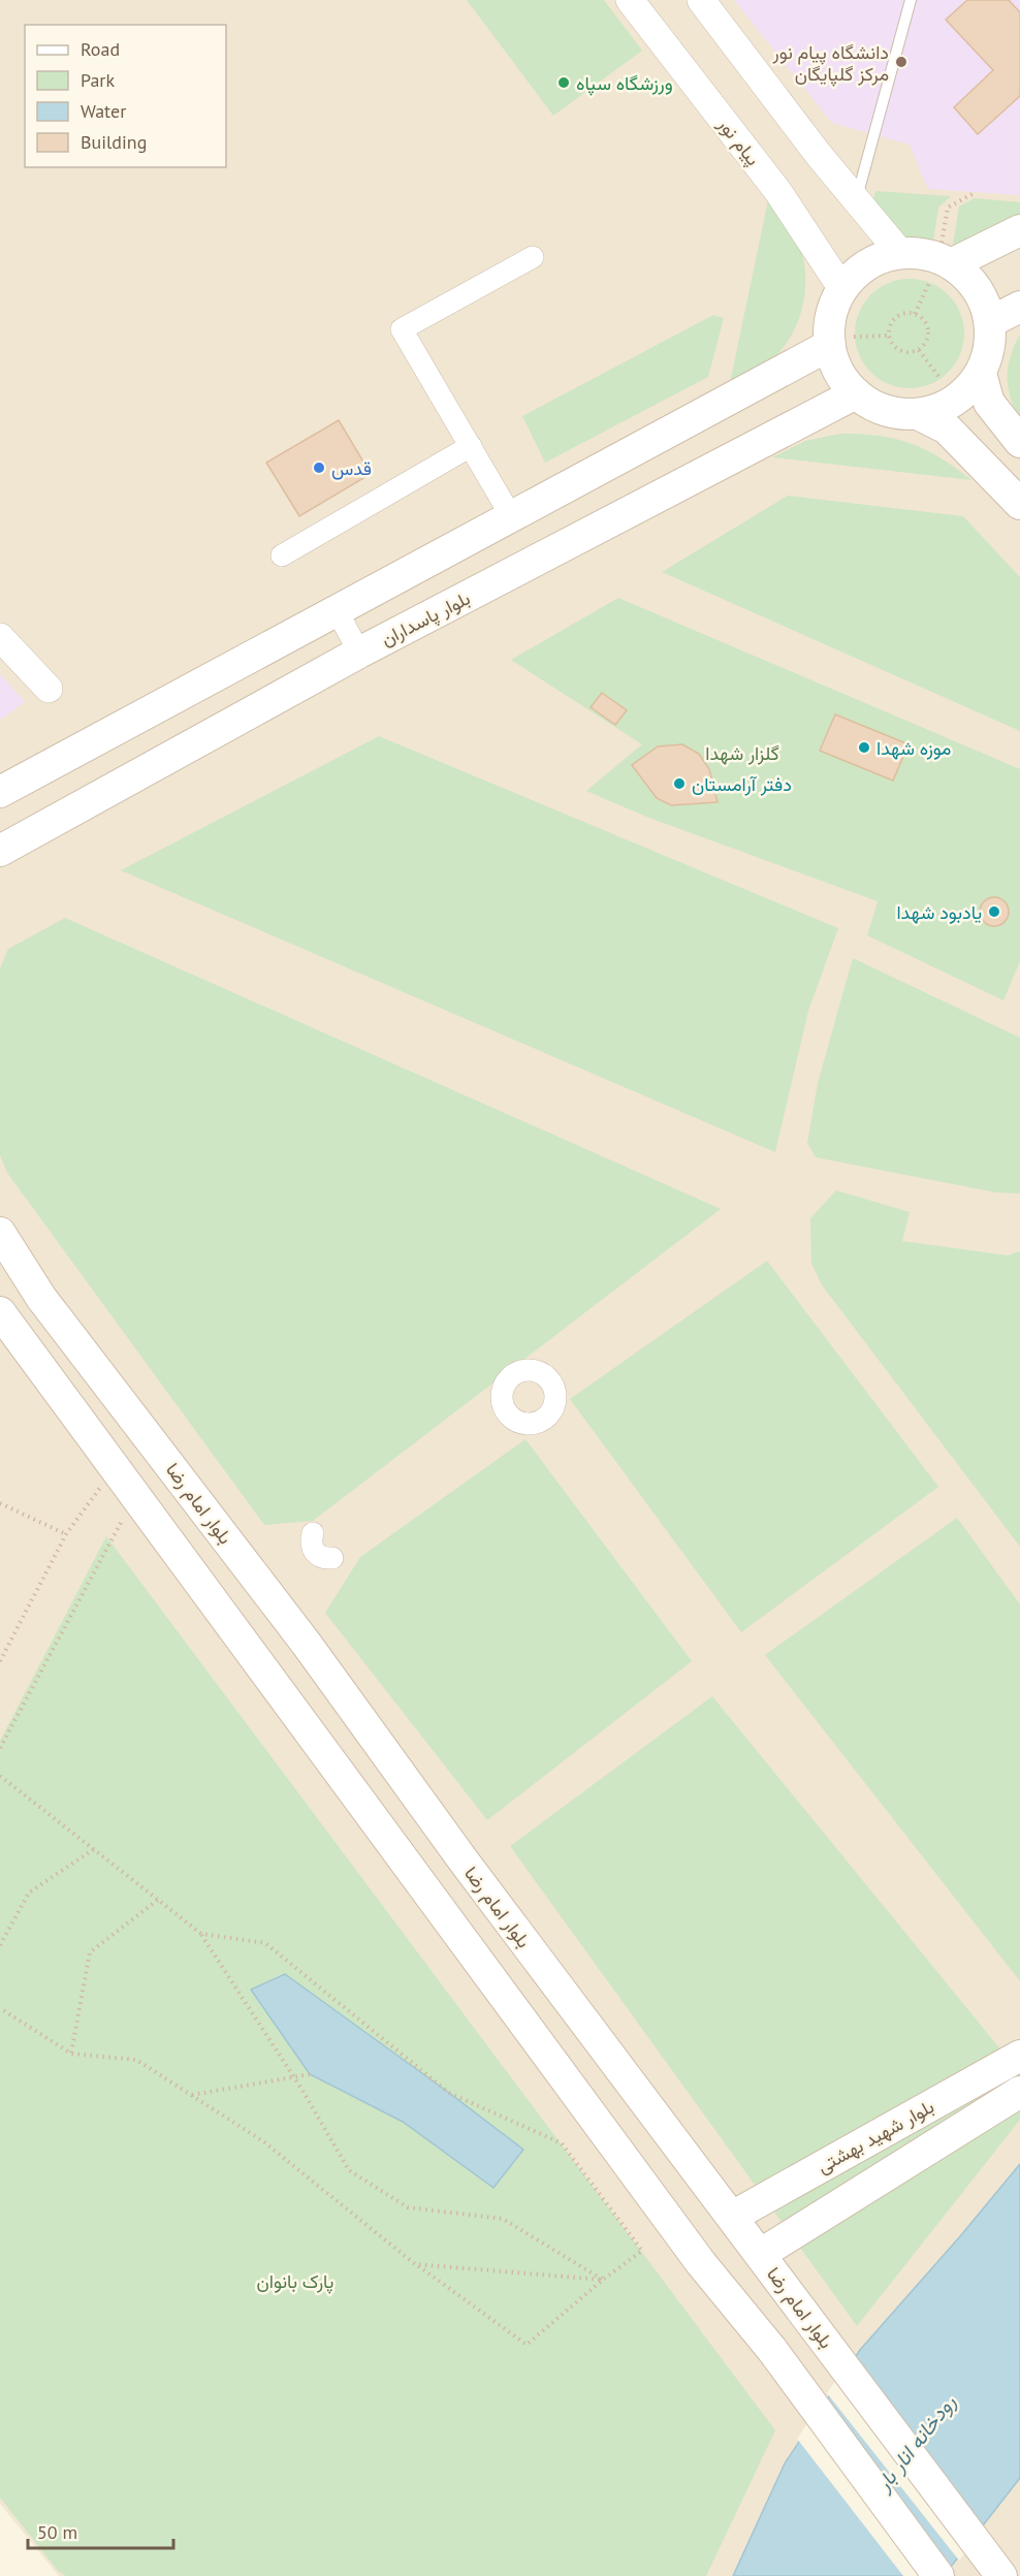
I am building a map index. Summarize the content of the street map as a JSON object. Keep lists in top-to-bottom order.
{
  "streets": {
    "main road": ["بلوار پاسداران", "بلوار امام رضا", "بلوار شهید بهشتی"],
    "street": ["پیام نور"]
  },
  "crossings": [
    ["بلوار امام رضا", "بلوار شهید بهشتی"]
  ],
  "water": ["رودخانه انار بار"],
  "parks": ["گلزار شهدا", "پارک بانوان"],
  "places": [
    "دانشگاه پیام نور مرکز گلپایگان",
    "ورزشگاه سپاه",
    "قدس",
    "موزه شهدا",
    "دفتر آرامستان",
    "یادبود شهدا"
  ],
  "legend": [
    "Road",
    "Park",
    "Water",
    "Building"
  ],
  "scale_bar": "50 m"
}
